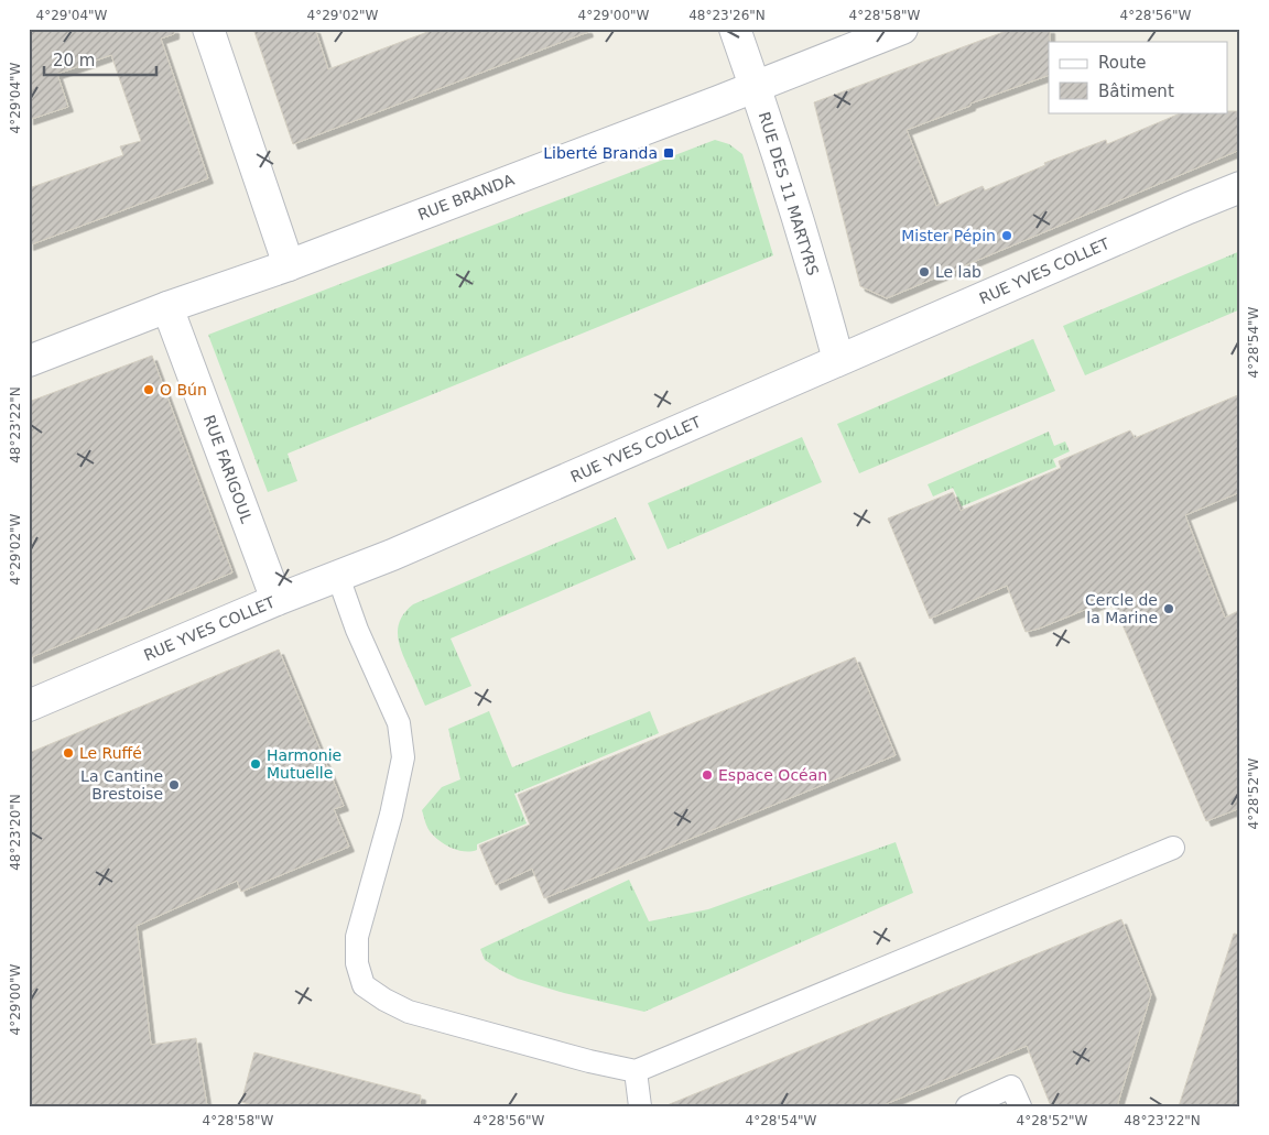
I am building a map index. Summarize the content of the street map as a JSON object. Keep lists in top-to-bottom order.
{
  "streets": {
    "street": [
      "RUE DES 11 MARTYRS",
      "RUE BRANDA",
      "RUE YVES COLLET",
      "RUE FARIGOUL"
    ]
  },
  "crossings": [
    ["RUE DES 11 MARTYRS", "RUE BRANDA"],
    ["RUE DES 11 MARTYRS", "RUE YVES COLLET"],
    ["RUE BRANDA", "RUE FARIGOUL"],
    ["RUE YVES COLLET", "RUE FARIGOUL"]
  ],
  "places": {
    "transit": ["Liberté Branda"],
    "other": [
      "Mister Pépin",
      "Le lab",
      "O Bún",
      "Cercle de la Marine",
      "Le Ruffé",
      "Harmonie Mutuelle",
      "Espace Océan",
      "La Cantine Brestoise"
    ]
  },
  "legend": ["Route", "Bâtiment"],
  "scale_bar": "20 m",
  "coordinates": [
    "4°29'04\"W",
    "4°29'02\"W",
    "4°29'00\"W",
    "48°23'26\"N",
    "4°28'58\"W",
    "4°28'56\"W",
    "4°28'54\"W",
    "48°23'22\"N",
    "4°28'52\"W",
    "48°23'20\"N"
  ]
}
